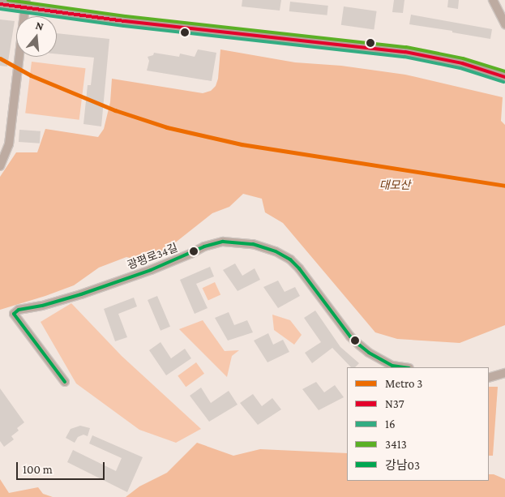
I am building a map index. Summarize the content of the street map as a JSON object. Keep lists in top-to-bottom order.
{
  "streets": {
    "street": ["광평로34길"]
  },
  "parks": ["대모산"],
  "lines": [
    "transit line 3413",
    "transit line N37",
    "transit line 16",
    "metro line 3",
    "transit line 강남03"
  ],
  "legend": [
    "Metro 3",
    "N37",
    "16",
    "3413",
    "강남03"
  ],
  "scale_bar": "100 m",
  "north": "top"
}
